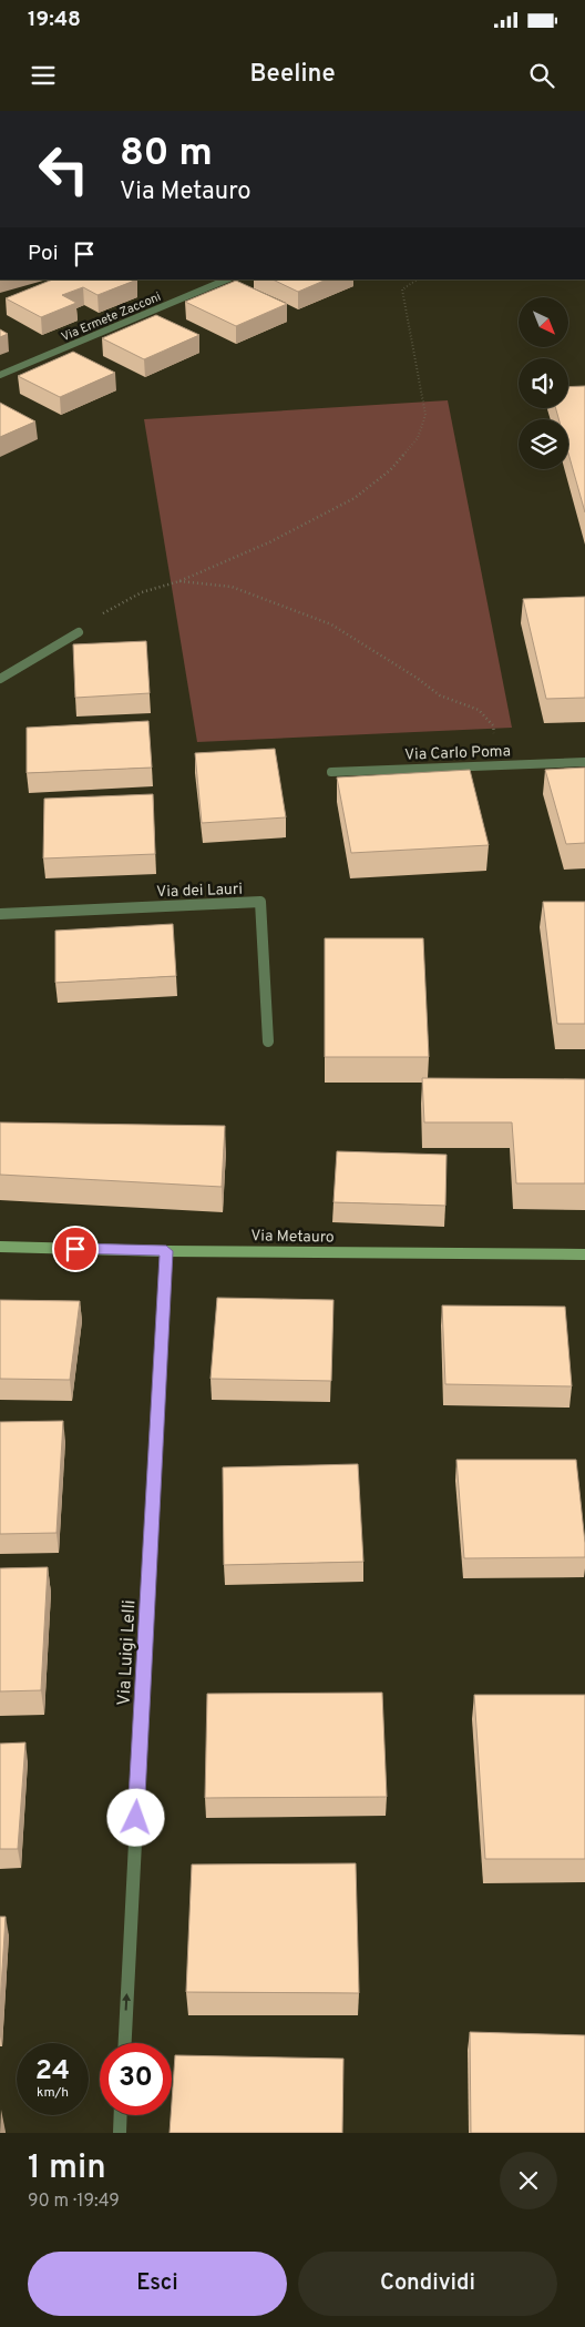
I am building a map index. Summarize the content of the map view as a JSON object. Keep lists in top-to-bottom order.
{
  "streets": {
    "street": [
      "Via Ermete Zacconi",
      "Via Carlo Poma",
      "Via dei Lauri",
      "Via Metauro",
      "Via Luigi Lelli"
    ]
  },
  "crossings": [
    ["Via Metauro", "Via Luigi Lelli"]
  ],
  "one_way": ["Via Luigi Lelli"],
  "north": "bottom right",
  "page": {
    "status": "19:48",
    "header": "Beeline",
    "turn": ["80 m", "Via Metauro"],
    "then": "Poi",
    "speed": "24 km/h",
    "limit": "30",
    "heading": ["1 min", "90 m · 19:49"],
    "buttons": ["Esci", "Condividi"]
  }
}
